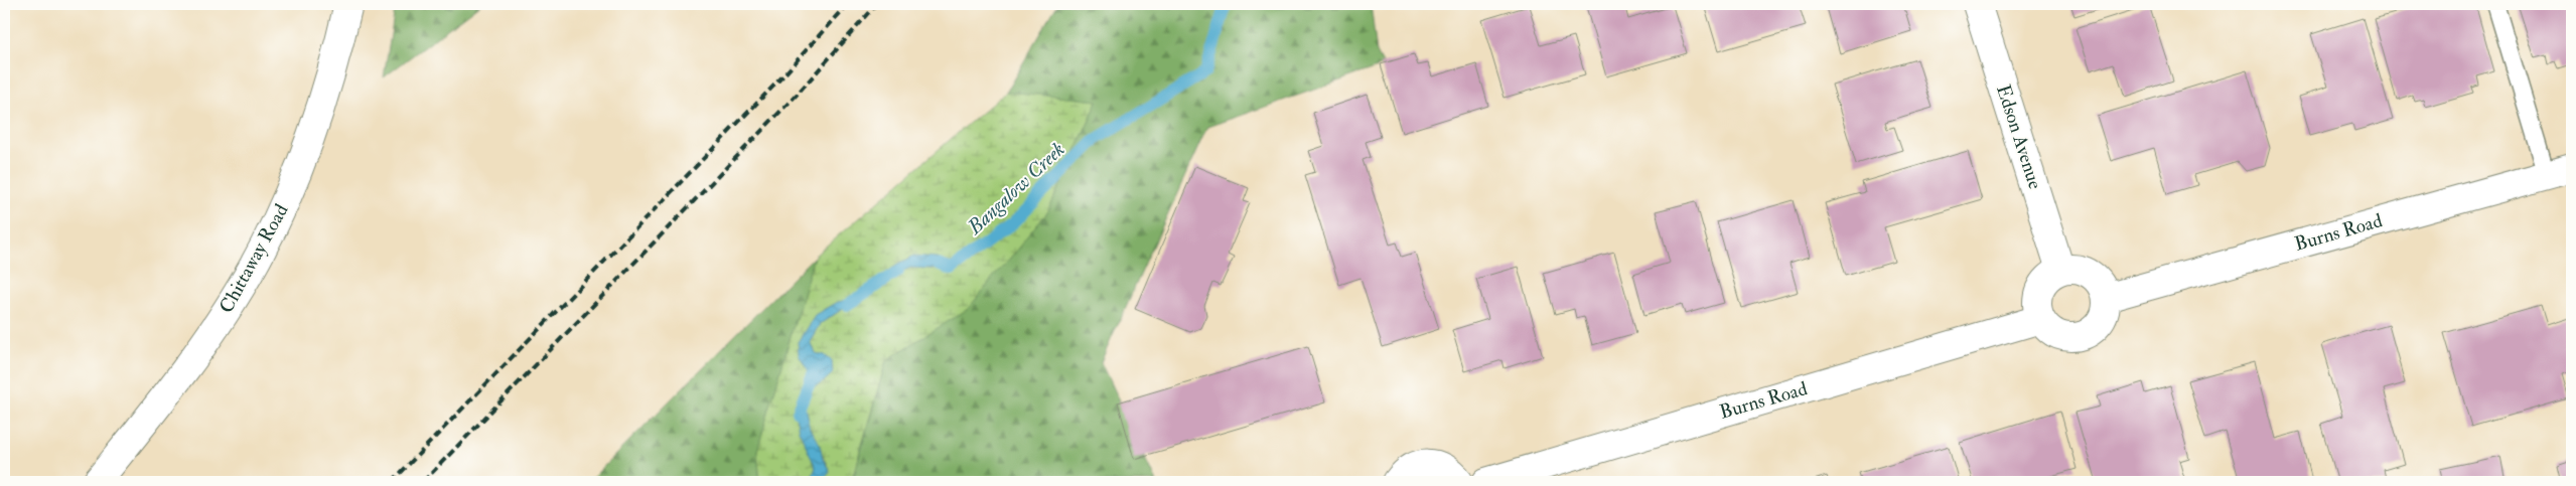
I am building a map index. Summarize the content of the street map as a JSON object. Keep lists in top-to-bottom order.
{
  "streets": {
    "street": ["Edson Avenue", "Burns Road", "Chittaway Road"]
  },
  "crossings": [
    ["Edson Avenue", "Burns Road"]
  ],
  "water": ["Bangalow Creek"]
}
